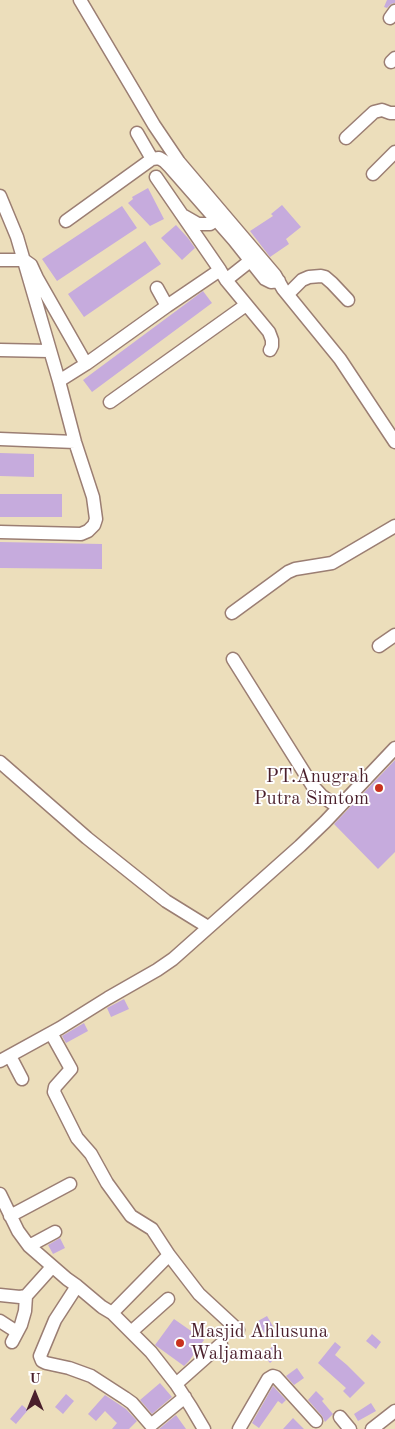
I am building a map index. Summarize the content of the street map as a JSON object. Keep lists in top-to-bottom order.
{
  "places": ["PT.Anugrah Putra Simtom", "Masjid Ahlusuna Waljamaah"],
  "north": "top"
}
